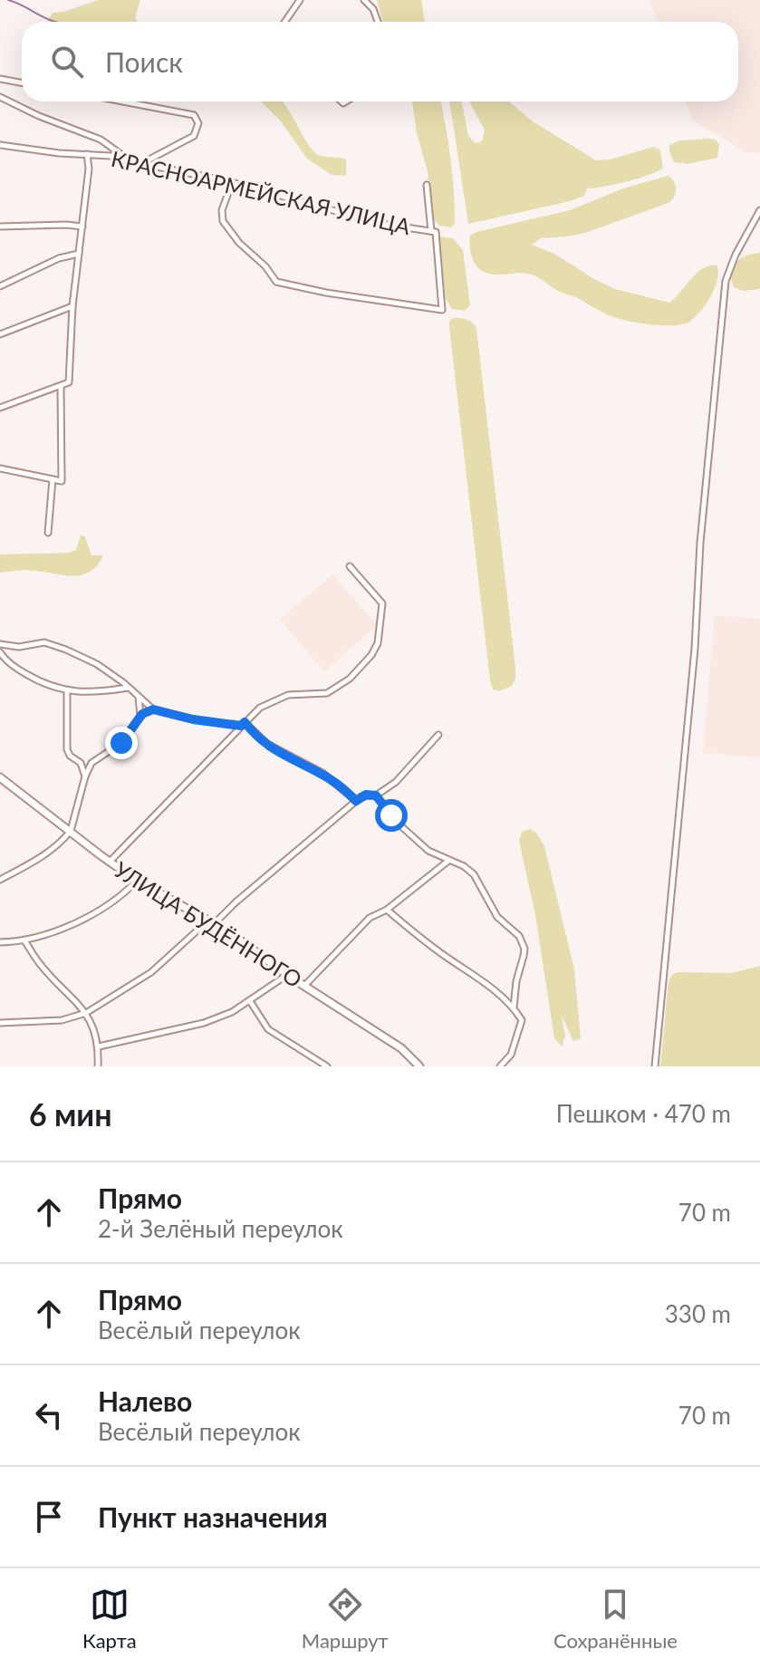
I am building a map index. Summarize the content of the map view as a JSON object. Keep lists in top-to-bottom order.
{
  "streets": {
    "main road": ["УЛИЦА БУДЁННОГО"],
    "street": ["КРАСНОАРМЕЙСКАЯ УЛИЦА"]
  },
  "page": {
    "search": "Поиск",
    "heading": ["6 мин", "Пешком · 470 m"],
    "list": [
      ["Прямо", "2-й Зелёный переулок", "70 m"],
      ["Прямо", "Весёлый переулок", "330 m"],
      ["Налево", "Весёлый переулок", "70 m"],
      "Пункт назначения"
    ],
    "nav": ["Карта", "Маршрут", "Сохранённые"]
  }
}
